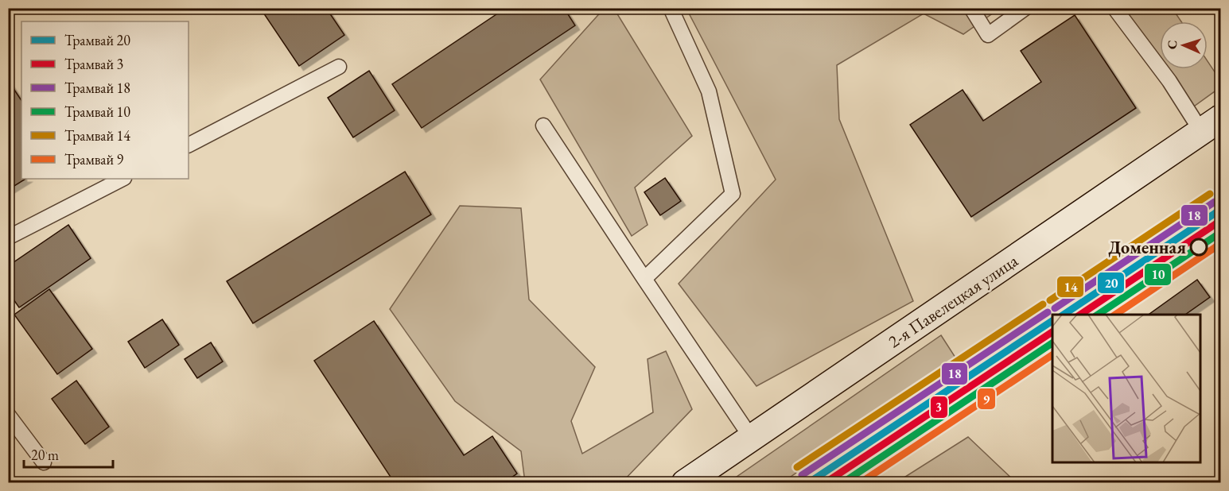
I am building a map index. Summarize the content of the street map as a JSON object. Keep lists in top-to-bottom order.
{
  "streets": {
    "main road": ["2-я Павелецкая улица"]
  },
  "places": ["Доменная"],
  "lines": [
    "tram line 14",
    "tram line 18",
    "tram line 20",
    "tram line 3",
    "tram line 10",
    "tram line 9"
  ],
  "legend": [
    "Трамвай 20",
    "Трамвай 3",
    "Трамвай 18",
    "Трамвай 10",
    "Трамвай 14",
    "Трамвай 9"
  ],
  "scale_bar": "20 m",
  "north": "left"
}
